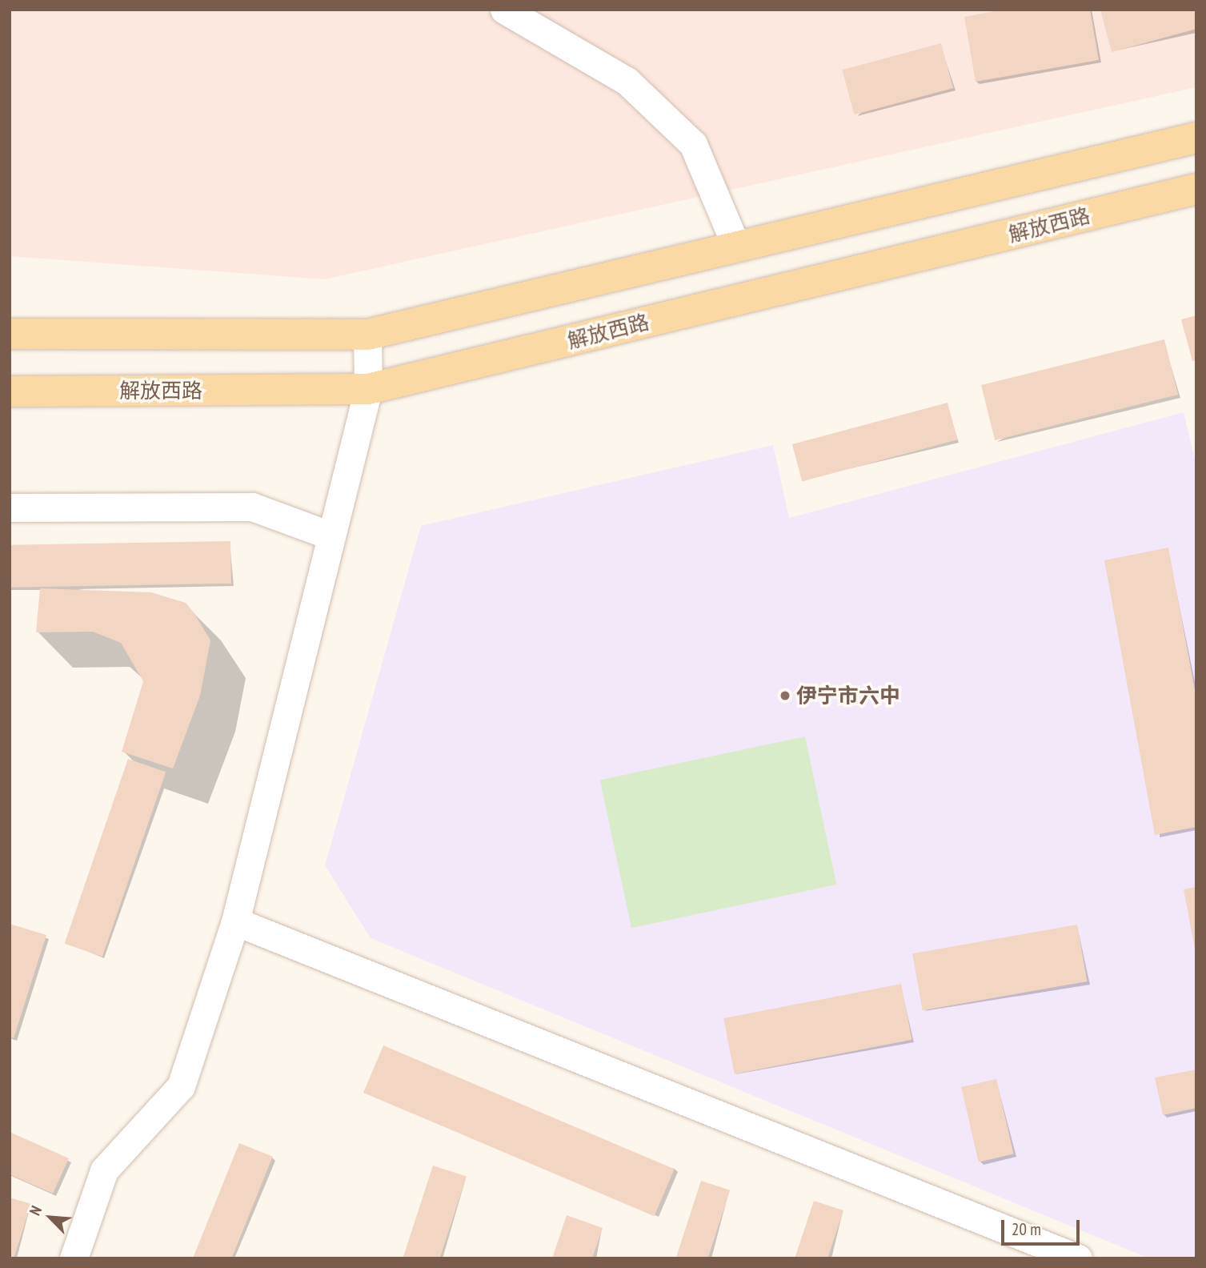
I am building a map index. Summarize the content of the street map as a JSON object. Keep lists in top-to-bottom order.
{
  "streets": {
    "main road": ["解放西路"]
  },
  "places": ["伊宁市六中"],
  "scale_bar": "20 m",
  "north": "top left"
}
